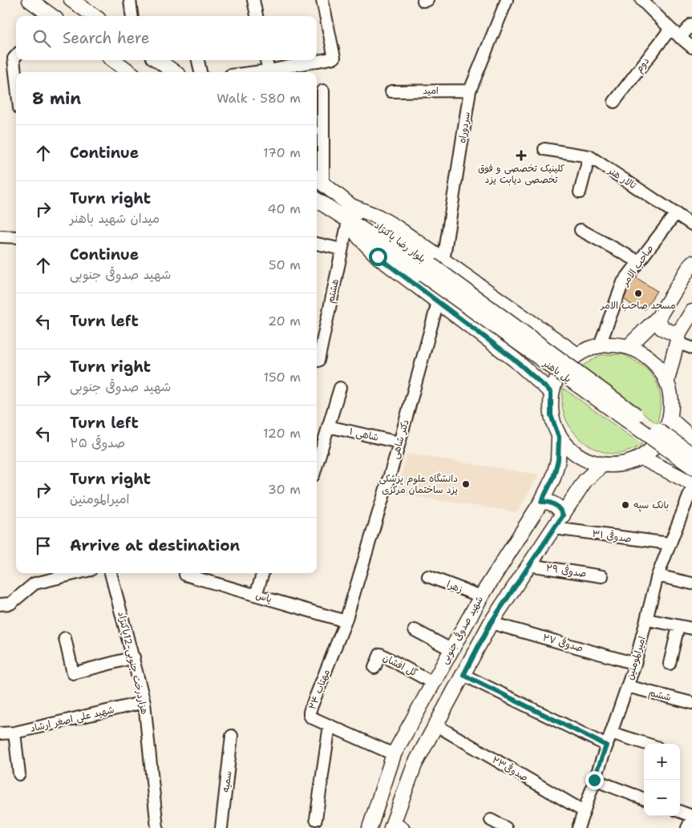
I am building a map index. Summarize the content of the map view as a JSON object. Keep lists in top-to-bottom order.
{
  "streets": {
    "main road": ["بلوار رضا پاکنژاد", "پل باهنر", "شهید صدوقی جنوبی"],
    "street": [
      "دوم",
      "امید",
      "سردوراه",
      "تالار هنر",
      "صاحب الامر",
      "هشتم",
      "شاهی ۱",
      "دکتر شاهی",
      "صدوقی ۳۱",
      "صدوقی ۲۹",
      "زهرا",
      "یاس",
      "صدوقی ۲۷",
      "امیرالمومنین",
      "هزاردرخت جنوبی-12پاکنژاد",
      "گل افشان",
      "مهتاب ۲۴",
      "ششم",
      "شهید علی اصغر ارشاد",
      "صدوقی۲۳",
      "سمیه"
    ]
  },
  "crossings": [
    ["امید", "سردوراه"],
    ["سردوراه", "بلوار رضا پاکنژاد"],
    ["سردوراه", "پل باهنر"],
    ["تالار هنر", "صاحب الامر"],
    ["بلوار رضا پاکنژاد", "پل باهنر"],
    ["صاحب الامر", "شهید صدوقی جنوبی"],
    ["شاهی ۱", "دکتر شاهی"],
    ["دکتر شاهی", "یاس"],
    ["دکتر شاهی", "مهتاب ۲۴"],
    ["صدوقی ۳۱", "امیرالمومنین"],
    ["زهرا", "شهید صدوقی جنوبی"],
    ["یاس", "مهتاب ۲۴"],
    ["شهید صدوقی جنوبی", "گل افشان"],
    ["شهید صدوقی جنوبی", "مهتاب ۲۴"],
    ["صدوقی ۲۷", "امیرالمومنین"],
    ["امیرالمومنین", "ششم"],
    ["امیرالمومنین", "صدوقی۲۳"],
    ["هزاردرخت جنوبی-12پاکنژاد", "شهید علی اصغر ارشاد"]
  ],
  "places": {
    "health": ["کلینیک تخصصی و فوق تخصصی دیابت یزد"],
    "other": ["مسجد صاحب الامر", "دانشگاه علوم پزشکی یزد ساختمان مرکزی", "بانک سپه"]
  },
  "page": {
    "search": "Search here",
    "heading": ["8 min", "Walk · 580 m"],
    "list": [
      ["Continue", "170 m"],
      ["Turn right", "میدان شهید باهنر", "40 m"],
      ["Continue", "شهید صدوقی جنوبی", "50 m"],
      ["Turn left", "20 m"],
      ["Turn right", "شهید صدوقی جنوبی", "150 m"],
      ["Turn left", "صدوقی ۲۵", "120 m"],
      ["Turn right", "امیرالمومنین", "30 m"],
      "Arrive at destination"
    ],
    "map_buttons": ["+", "−"]
  }
}
